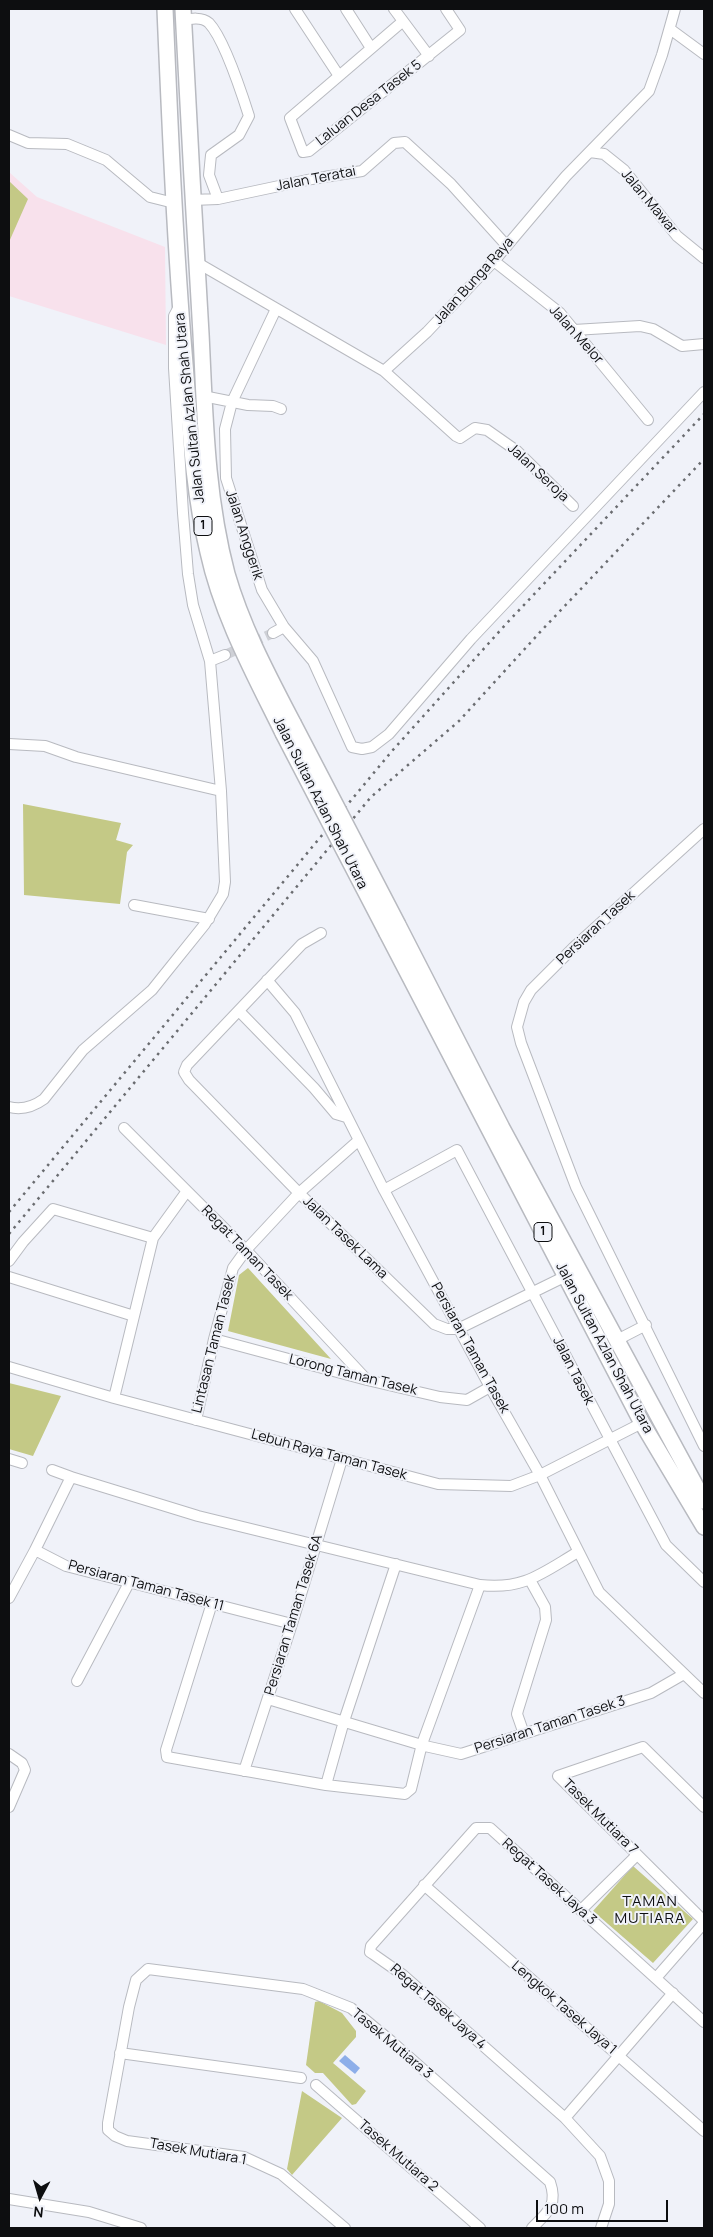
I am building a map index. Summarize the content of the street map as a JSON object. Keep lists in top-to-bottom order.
{
  "streets": {
    "main road": ["Jalan Sultan Azlan Shah Utara", "1"],
    "street": [
      "Laluan Desa Tasek 5",
      "Jalan Teratai",
      "Jalan Mawar",
      "Jalan Bunga Raya",
      "Jalan Melor",
      "Jalan Seroja",
      "Jalan Anggerik",
      "Persiaran Tasek",
      "Jalan Tasek Lama",
      "Regat Taman Tasek",
      "Lintasan Taman Tasek",
      "Persiaran Taman Tasek",
      "Jalan Tasek",
      "Lorong Taman Tasek",
      "Lebuh Raya Taman Tasek",
      "Persiaran Taman Tasek 11",
      "Persiaran Taman Tasek 6A",
      "Persiaran Taman Tasek 3",
      "Tasek Mutiara 7",
      "Regat Tasek Jaya 3",
      "Regat Tasek Jaya 4",
      "Lengkok Tasek Jaya 1",
      "Tasek Mutiara 3",
      "Tasek Mutiara 1",
      "Tasek Mutiara 2"
    ]
  },
  "crossings": [
    ["Jalan Teratai", "Jalan Bunga Raya"],
    ["Jalan Teratai", "Jalan Sultan Azlan Shah Utara"],
    ["Jalan Mawar", "Jalan Bunga Raya"],
    ["Jalan Bunga Raya", "Jalan Melor"],
    ["Jalan Bunga Raya", "Jalan Seroja"],
    ["Jalan Sultan Azlan Shah Utara", "Lebuh Raya Taman Tasek"],
    ["Jalan Tasek Lama", "Lintasan Taman Tasek"],
    ["Jalan Tasek Lama", "Persiaran Taman Tasek"],
    ["Regat Taman Tasek", "Lintasan Taman Tasek"],
    ["Regat Taman Tasek", "Lorong Taman Tasek"],
    ["Lintasan Taman Tasek", "Persiaran Taman Tasek"],
    ["Lintasan Taman Tasek", "Lorong Taman Tasek"],
    ["Lintasan Taman Tasek", "Lebuh Raya Taman Tasek"],
    ["Persiaran Taman Tasek", "Jalan Tasek"],
    ["Persiaran Taman Tasek", "Lorong Taman Tasek"],
    ["Persiaran Taman Tasek", "Lebuh Raya Taman Tasek"],
    ["Persiaran Taman Tasek", "Persiaran Taman Tasek 3"],
    ["Jalan Tasek", "Lebuh Raya Taman Tasek"],
    ["Lebuh Raya Taman Tasek", "Persiaran Taman Tasek 6A"],
    ["Persiaran Taman Tasek 11", "Persiaran Taman Tasek 6A"],
    ["Persiaran Taman Tasek 6A", "Persiaran Taman Tasek 3"],
    ["Regat Tasek Jaya 3", "Regat Tasek Jaya 4"],
    ["Regat Tasek Jaya 4", "Lengkok Tasek Jaya 1"],
    ["Tasek Mutiara 3", "Tasek Mutiara 1"]
  ],
  "districts": ["TAMAN MUTIARA"],
  "scale_bar": "100 m",
  "north": "bottom"
}
